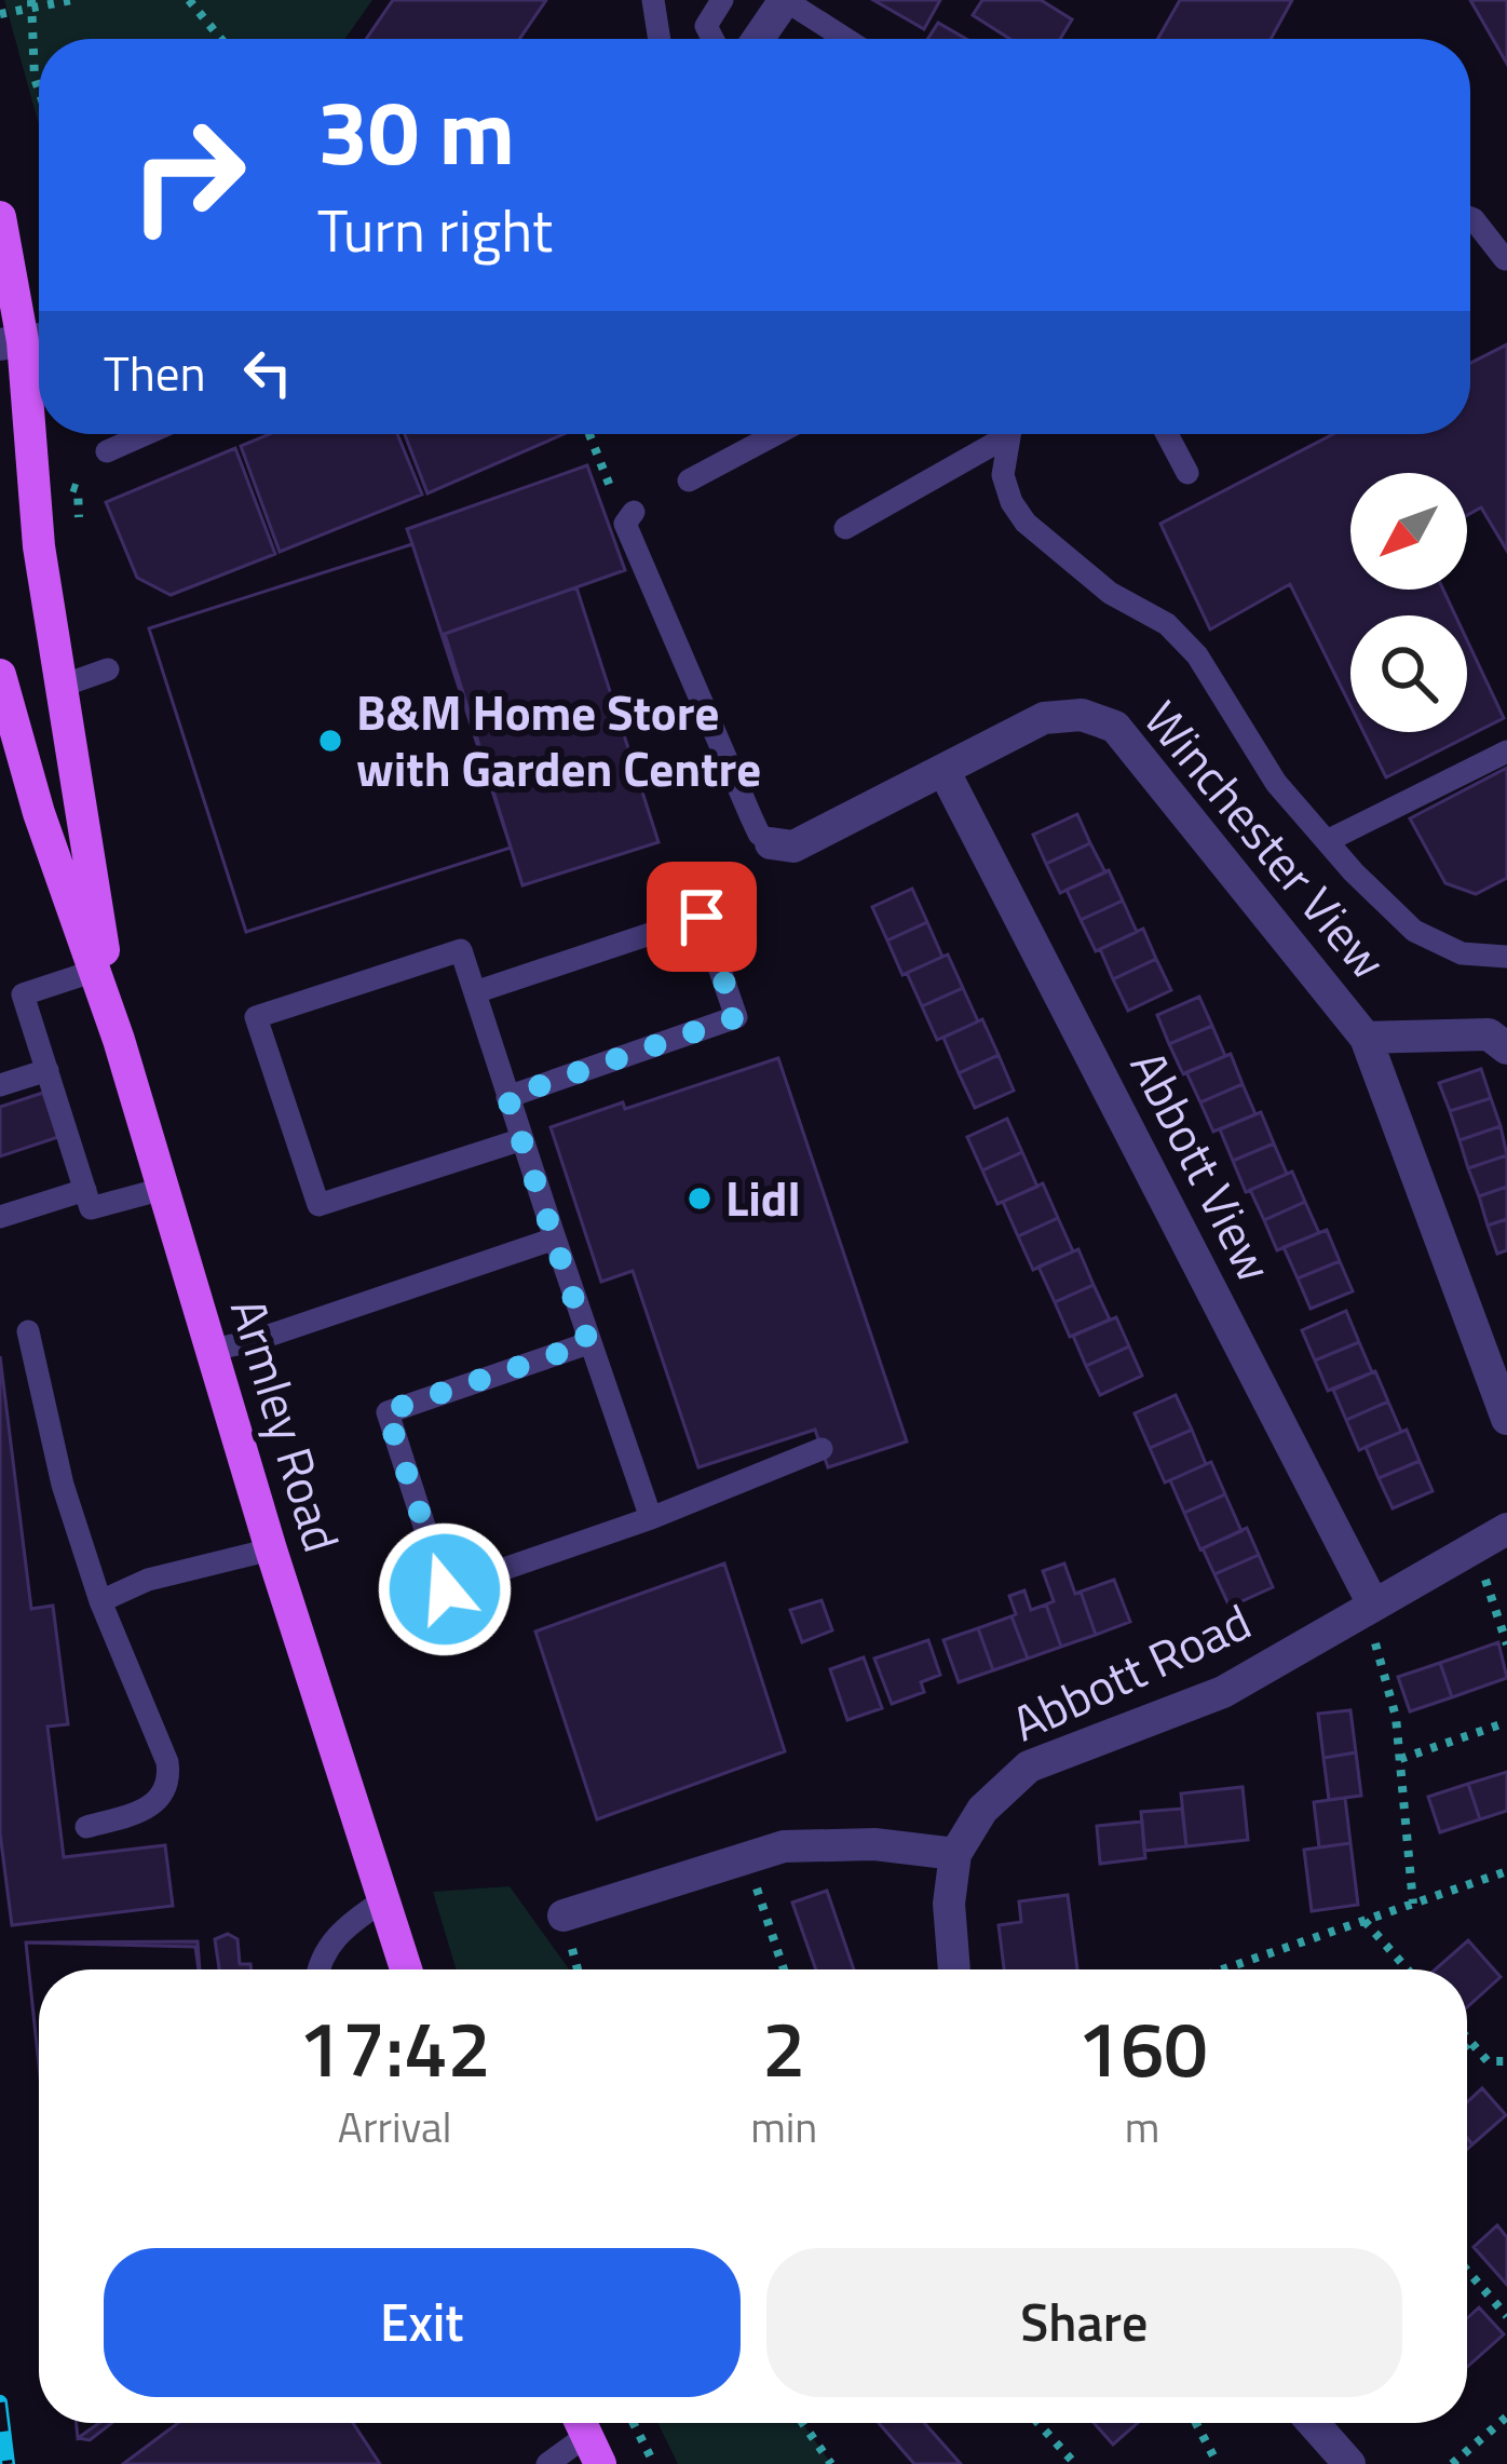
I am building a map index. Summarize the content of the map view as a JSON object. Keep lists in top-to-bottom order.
{
  "streets": {
    "main road": ["Armley Road"],
    "street": ["Winchester View", "Abbott View", "Abbott Road"]
  },
  "crossings": [
    ["Winchester View", "Abbott View"],
    ["Abbott View", "Abbott Road"]
  ],
  "places": ["B&M Home Store with Garden Centre", "Lidl"],
  "north": "bottom left",
  "page": {
    "turn": ["30 m", "Turn right"],
    "then": "Then",
    "eta": [
      "17:42",
      "Arrival",
      "2",
      "min",
      "160",
      "m"
    ],
    "buttons": ["Exit", "Share"]
  }
}
